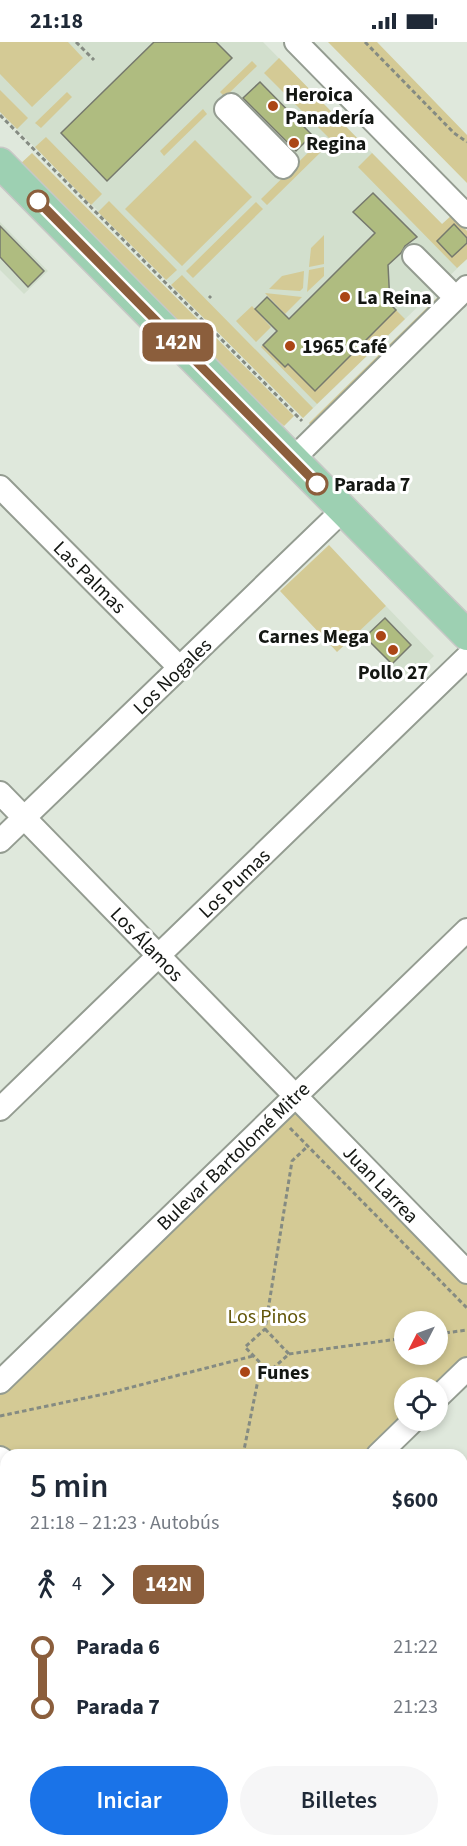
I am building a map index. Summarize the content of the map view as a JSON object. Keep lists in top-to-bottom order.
{
  "streets": {
    "street": [
      "Las Palmas",
      "Los Nogales",
      "Los Pumas",
      "Los Álamos",
      "Bulevar Bartolomé Mitre",
      "Juan Larrea"
    ]
  },
  "crossings": [
    ["Las Palmas", "Los Nogales"],
    ["Los Nogales", "Los Álamos"],
    ["Los Pumas", "Los Álamos"],
    ["Los Álamos", "Bulevar Bartolomé Mitre"],
    ["Los Álamos", "Juan Larrea"],
    ["Bulevar Bartolomé Mitre", "Juan Larrea"]
  ],
  "parks": ["Los Pinos"],
  "places": [
    "Heroica Panadería",
    "Regina",
    "La Reina",
    "1965 Café",
    "Parada 7",
    "Carnes Mega",
    "Pollo 27",
    "Funes"
  ],
  "lines": ["bus line 142N"],
  "north": "bottom left",
  "page": {
    "status": "21:18",
    "on_map": "142N",
    "heading": ["5 min", "21:18 – 21:23 · Autobús", "$600"],
    "legs": ["4", "142N"],
    "list": [
      {
        "name": "Parada 6",
        "value": "21:22"
      },
      {
        "name": "Parada 7",
        "value": "21:23"
      }
    ],
    "buttons": ["Iniciar", "Billetes"]
  }
}
